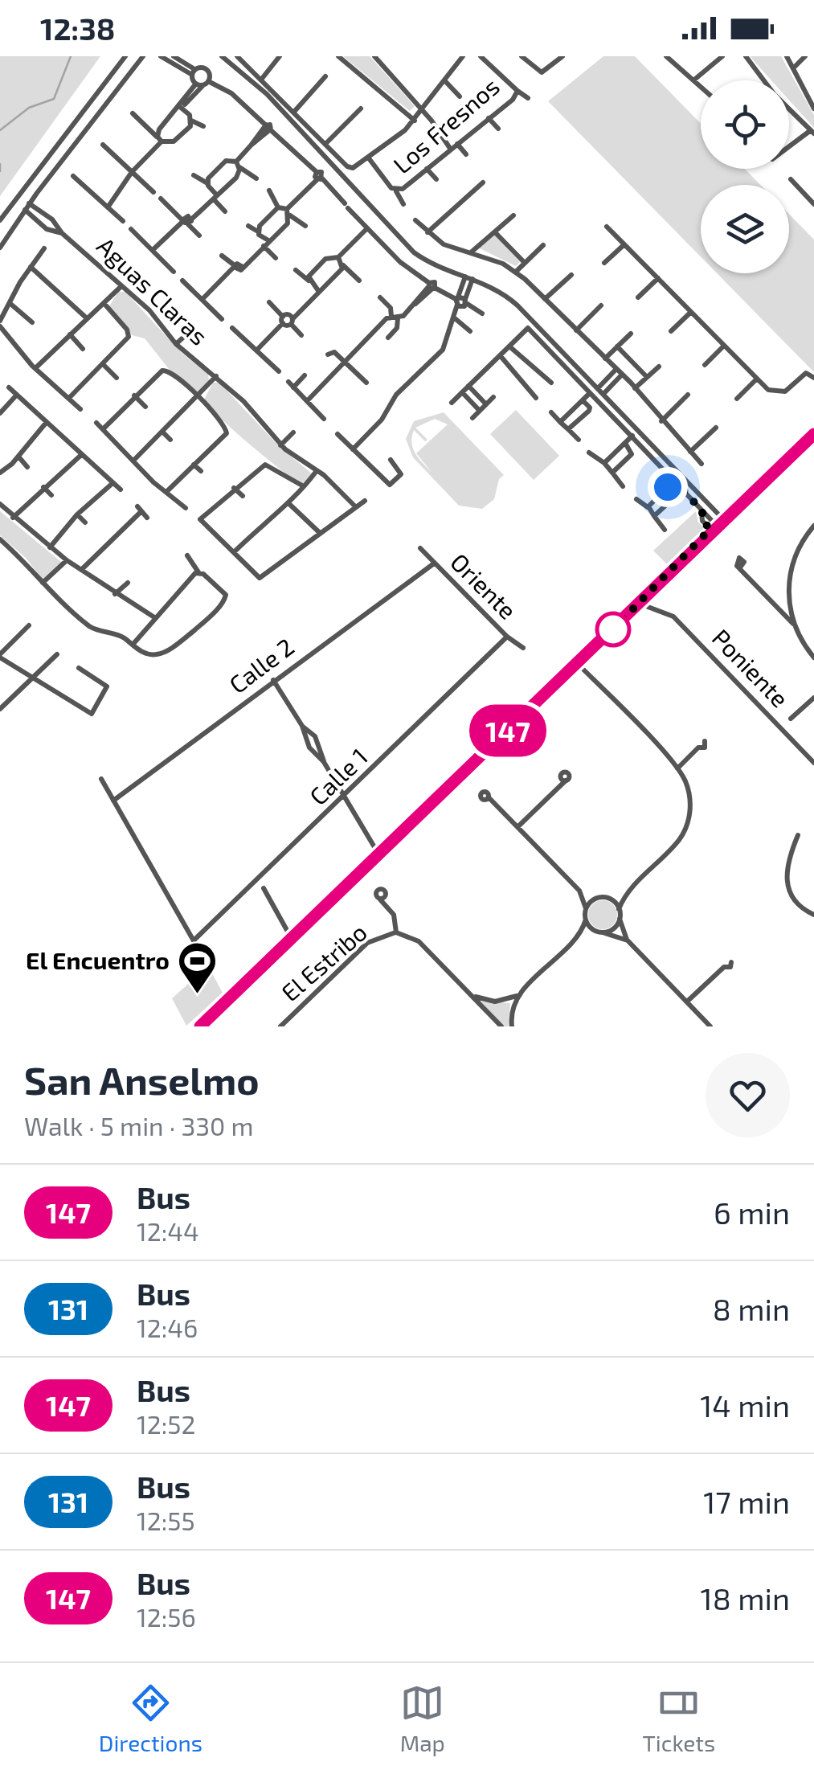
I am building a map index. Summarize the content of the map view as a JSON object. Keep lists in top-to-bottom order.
{
  "streets": {
    "street": [
      "Los Fresnos",
      "Aguas Claras",
      "Oriente",
      "Calle 2",
      "Poniente",
      "Calle 1",
      "El Estribo"
    ]
  },
  "crossings": [
    ["Oriente", "Calle 2"],
    ["Oriente", "Calle 1"]
  ],
  "places": {
    "sports": ["El Encuentro"]
  },
  "lines": ["bus line 147"],
  "page": {
    "status": "12:38",
    "on_map": "147",
    "heading": ["San Anselmo", "Walk · 5 min · 330 m"],
    "list": [
      {
        "mark": "147",
        "name": "Bus",
        "note": "12:44",
        "value": "6 min"
      },
      {
        "mark": "131",
        "name": "Bus",
        "note": "12:46",
        "value": "8 min"
      },
      {
        "mark": "147",
        "name": "Bus",
        "note": "12:52",
        "value": "14 min"
      },
      {
        "mark": "131",
        "name": "Bus",
        "note": "12:55",
        "value": "17 min"
      },
      {
        "mark": "147",
        "name": "Bus",
        "note": "12:56",
        "value": "18 min"
      }
    ],
    "tabs": ["Directions", "Map", "Tickets"]
  }
}
